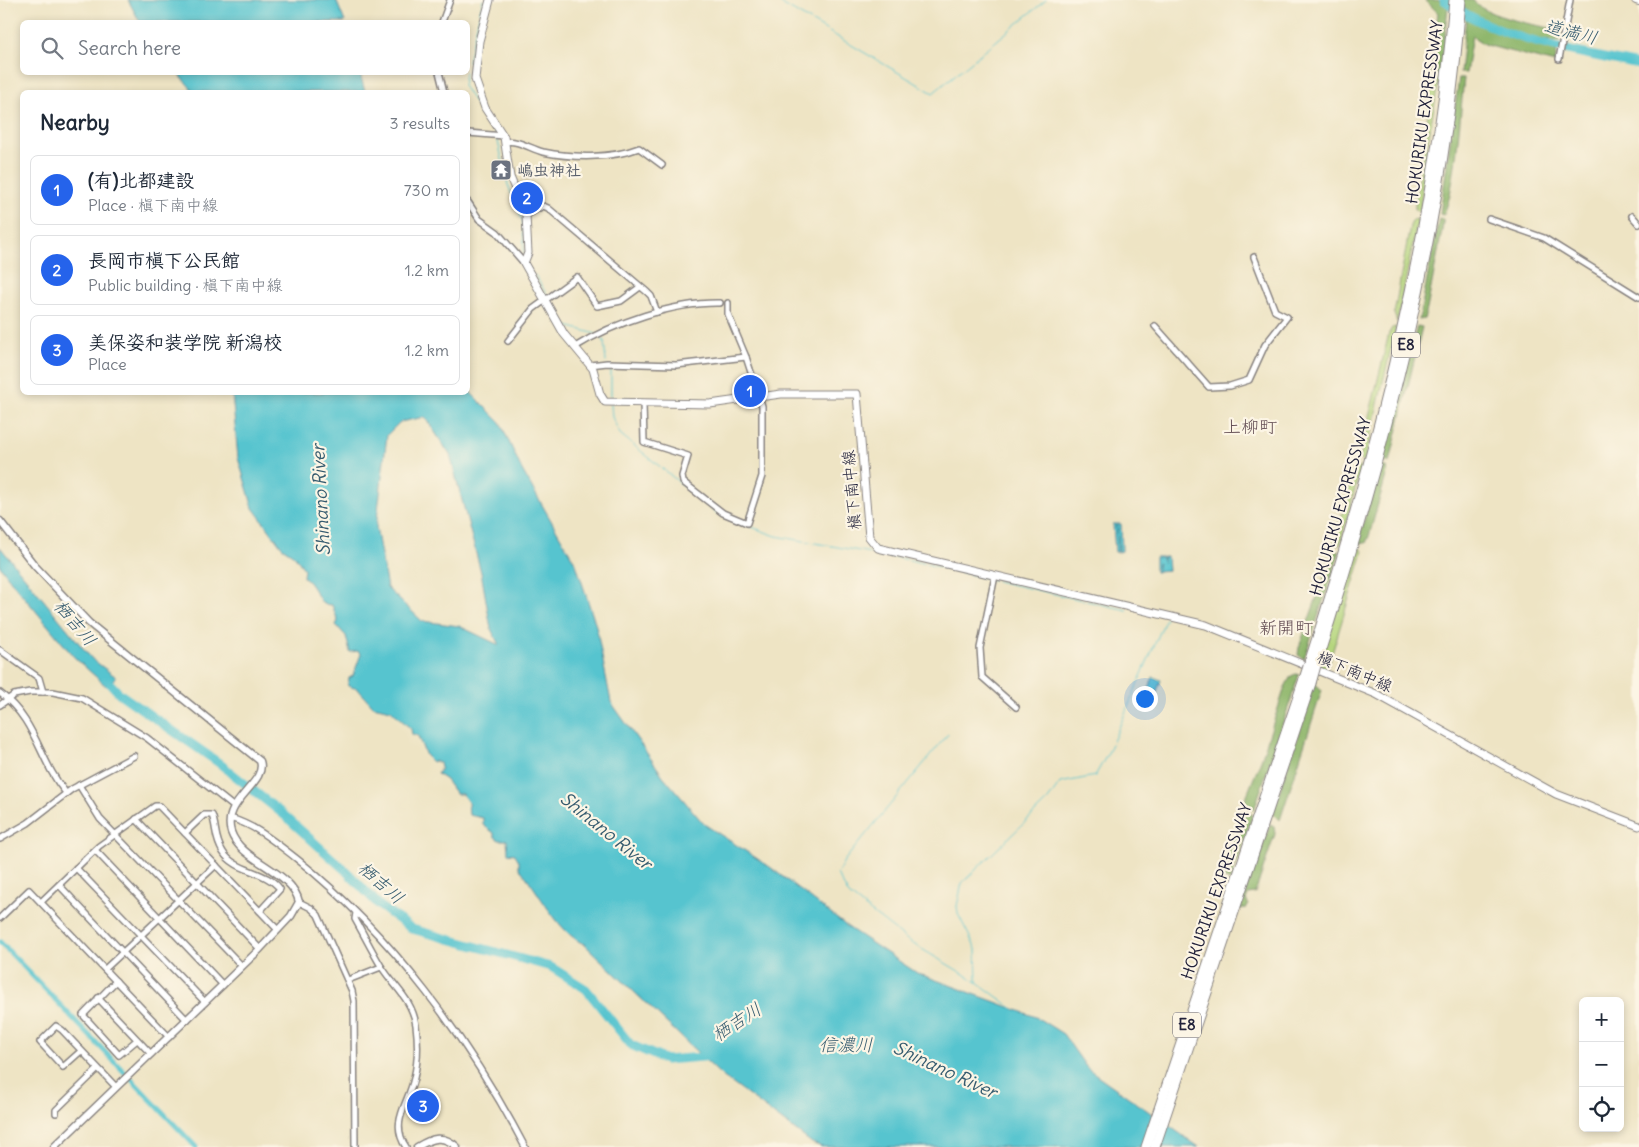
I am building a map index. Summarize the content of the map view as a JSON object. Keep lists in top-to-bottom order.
{
  "streets": {
    "highway": ["HOKURIKU EXPRESSWAY", "E8"],
    "main road": ["槇下南中線"]
  },
  "districts": ["上柳町", "新開町"],
  "water": [
    "道満川",
    "Shinano River",
    "栖吉川",
    "信濃川"
  ],
  "places": {
    "temple": ["嶋虫神社"]
  },
  "page": {
    "search": "Search here",
    "heading": ["Nearby", "3 results"],
    "list": [
      {
        "mark": "1",
        "name": "(有)北都建設",
        "note": "Place · 槇下南中線",
        "value": "730 m"
      },
      {
        "mark": "2",
        "name": "長岡市槇下公民館",
        "note": "Public building · 槇下南中線",
        "value": "1.2 km"
      },
      {
        "mark": "3",
        "name": "美保姿和装学院 新潟校",
        "note": "Place",
        "value": "1.2 km"
      }
    ],
    "pins": ["2", "1", "3"],
    "map_buttons": ["+", "−"]
  }
}
